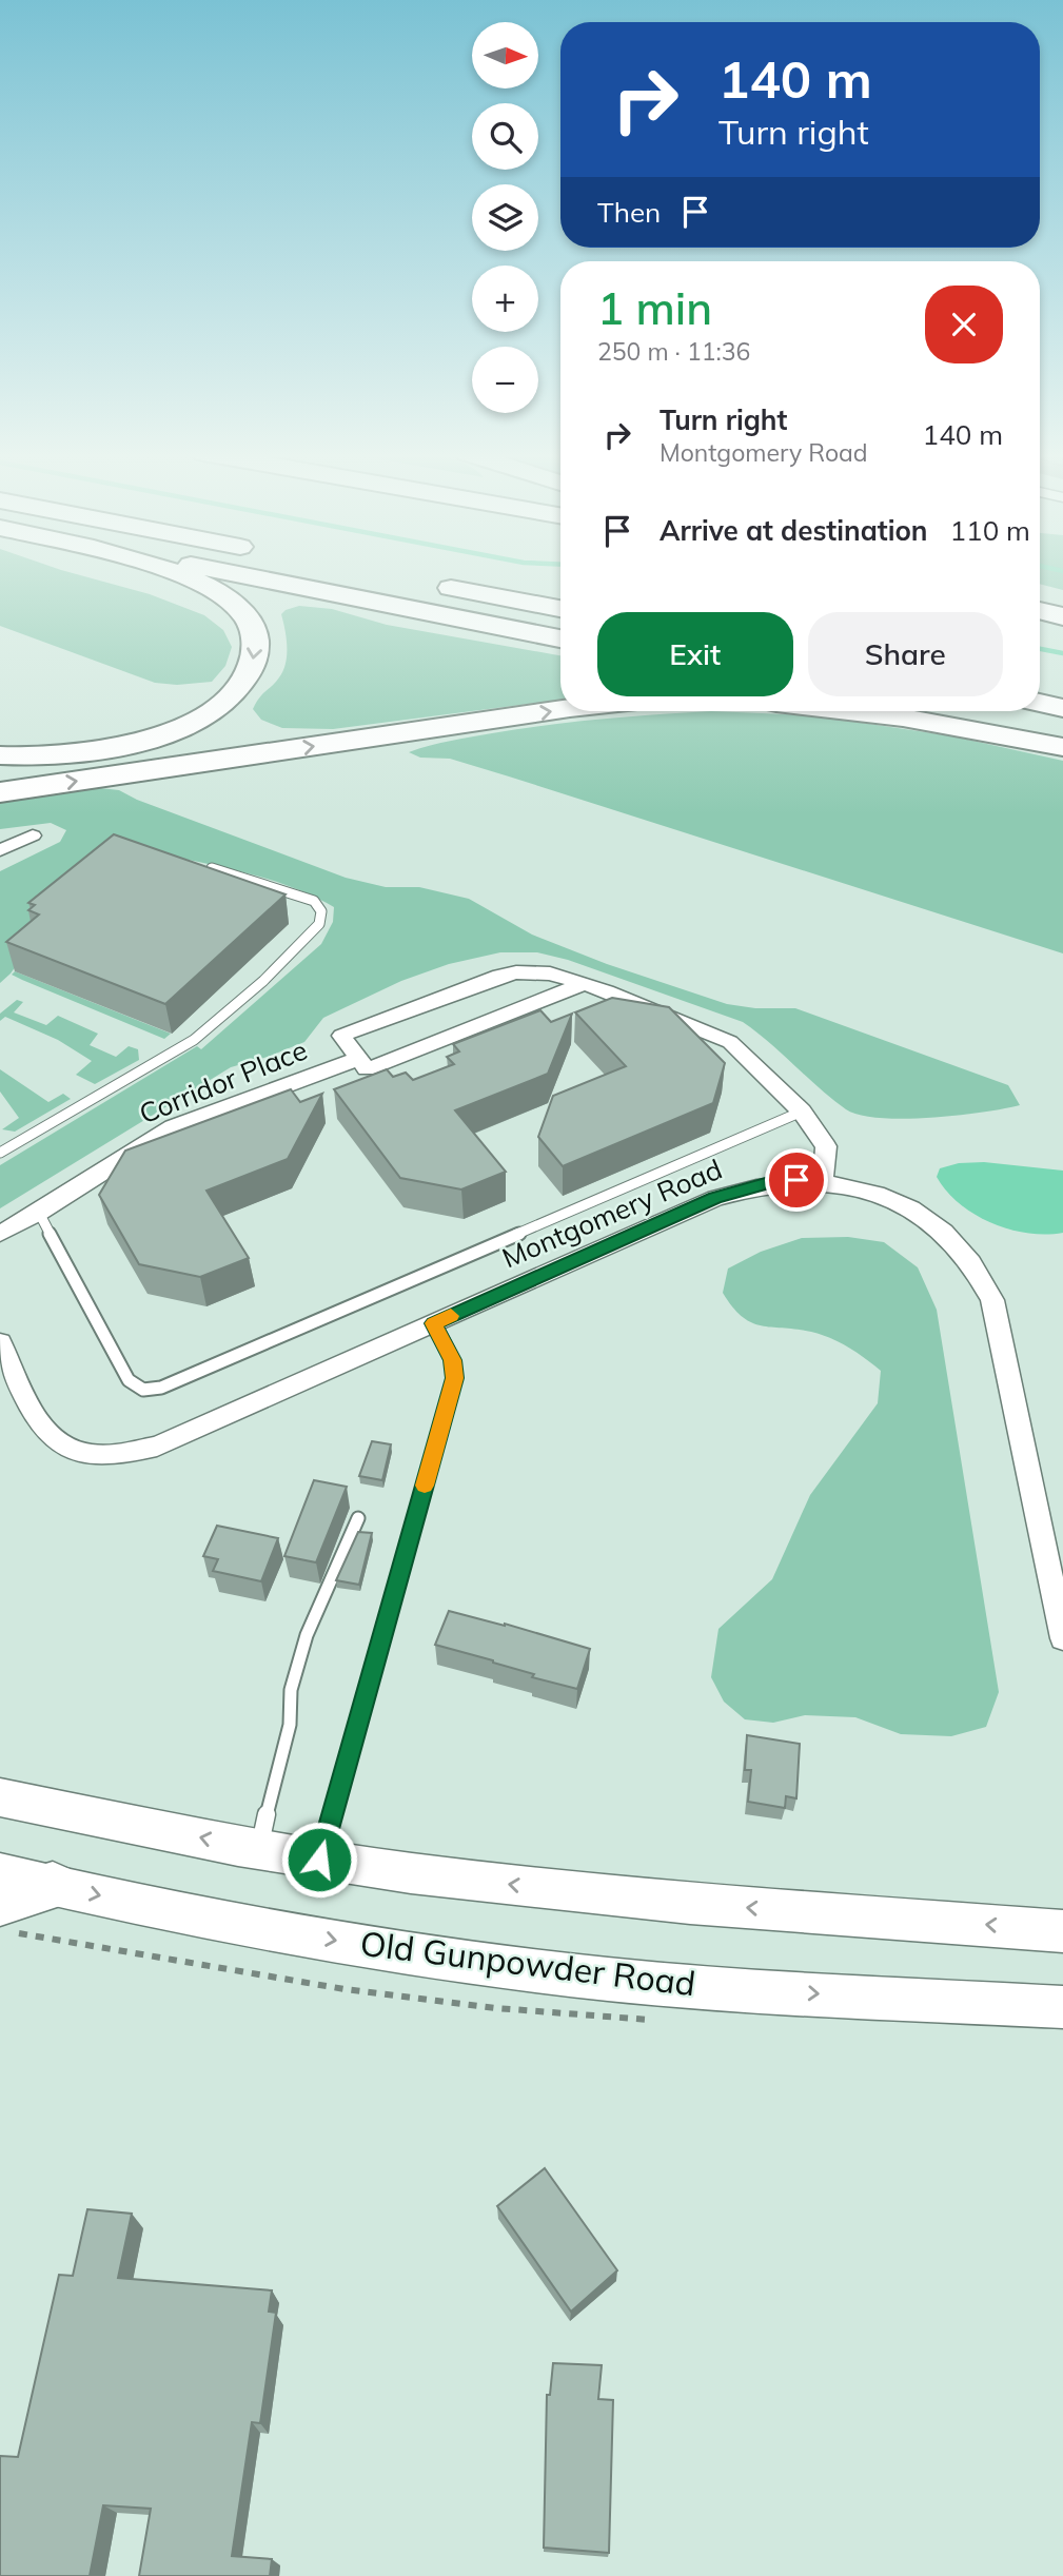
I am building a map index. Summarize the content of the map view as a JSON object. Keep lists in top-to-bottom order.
{
  "streets": {
    "main road": ["Old Gunpowder Road"],
    "street": ["Corridor Place", "Montgomery Road"]
  },
  "north": "right",
  "page": {
    "map_buttons": ["+", "−"],
    "turn": ["140 m", "Turn right"],
    "then": "Then",
    "heading": ["1 min", "250 m · 11:36"],
    "list": [
      {
        "name": "Turn right",
        "note": "Montgomery Road",
        "value": "140 m"
      },
      {
        "name": "Arrive at destination",
        "value": "110 m"
      }
    ],
    "buttons": ["Exit", "Share"]
  }
}
